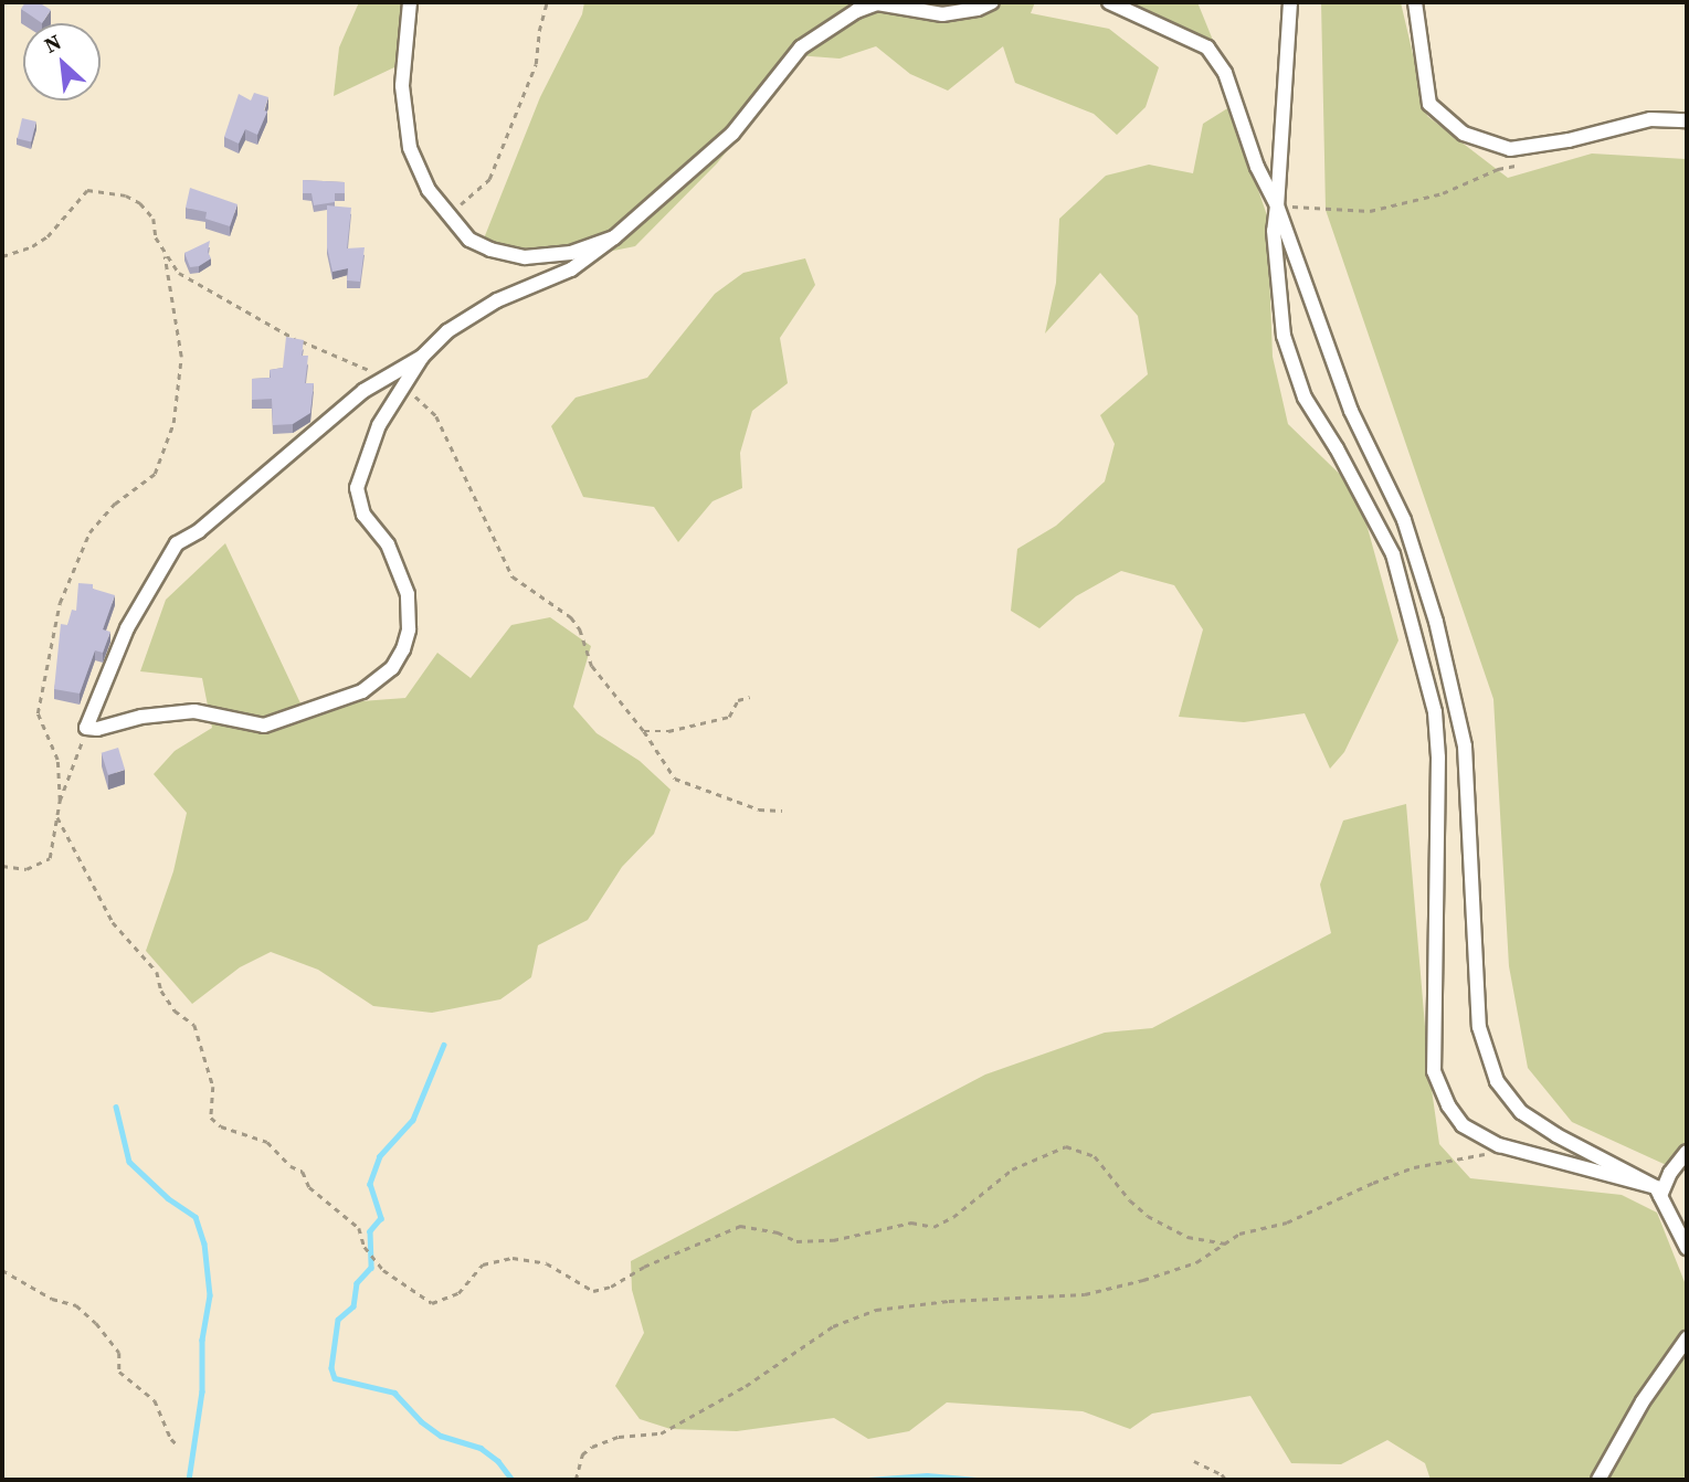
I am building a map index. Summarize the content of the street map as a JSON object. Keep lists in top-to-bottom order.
{
  "north": "top left"
}
